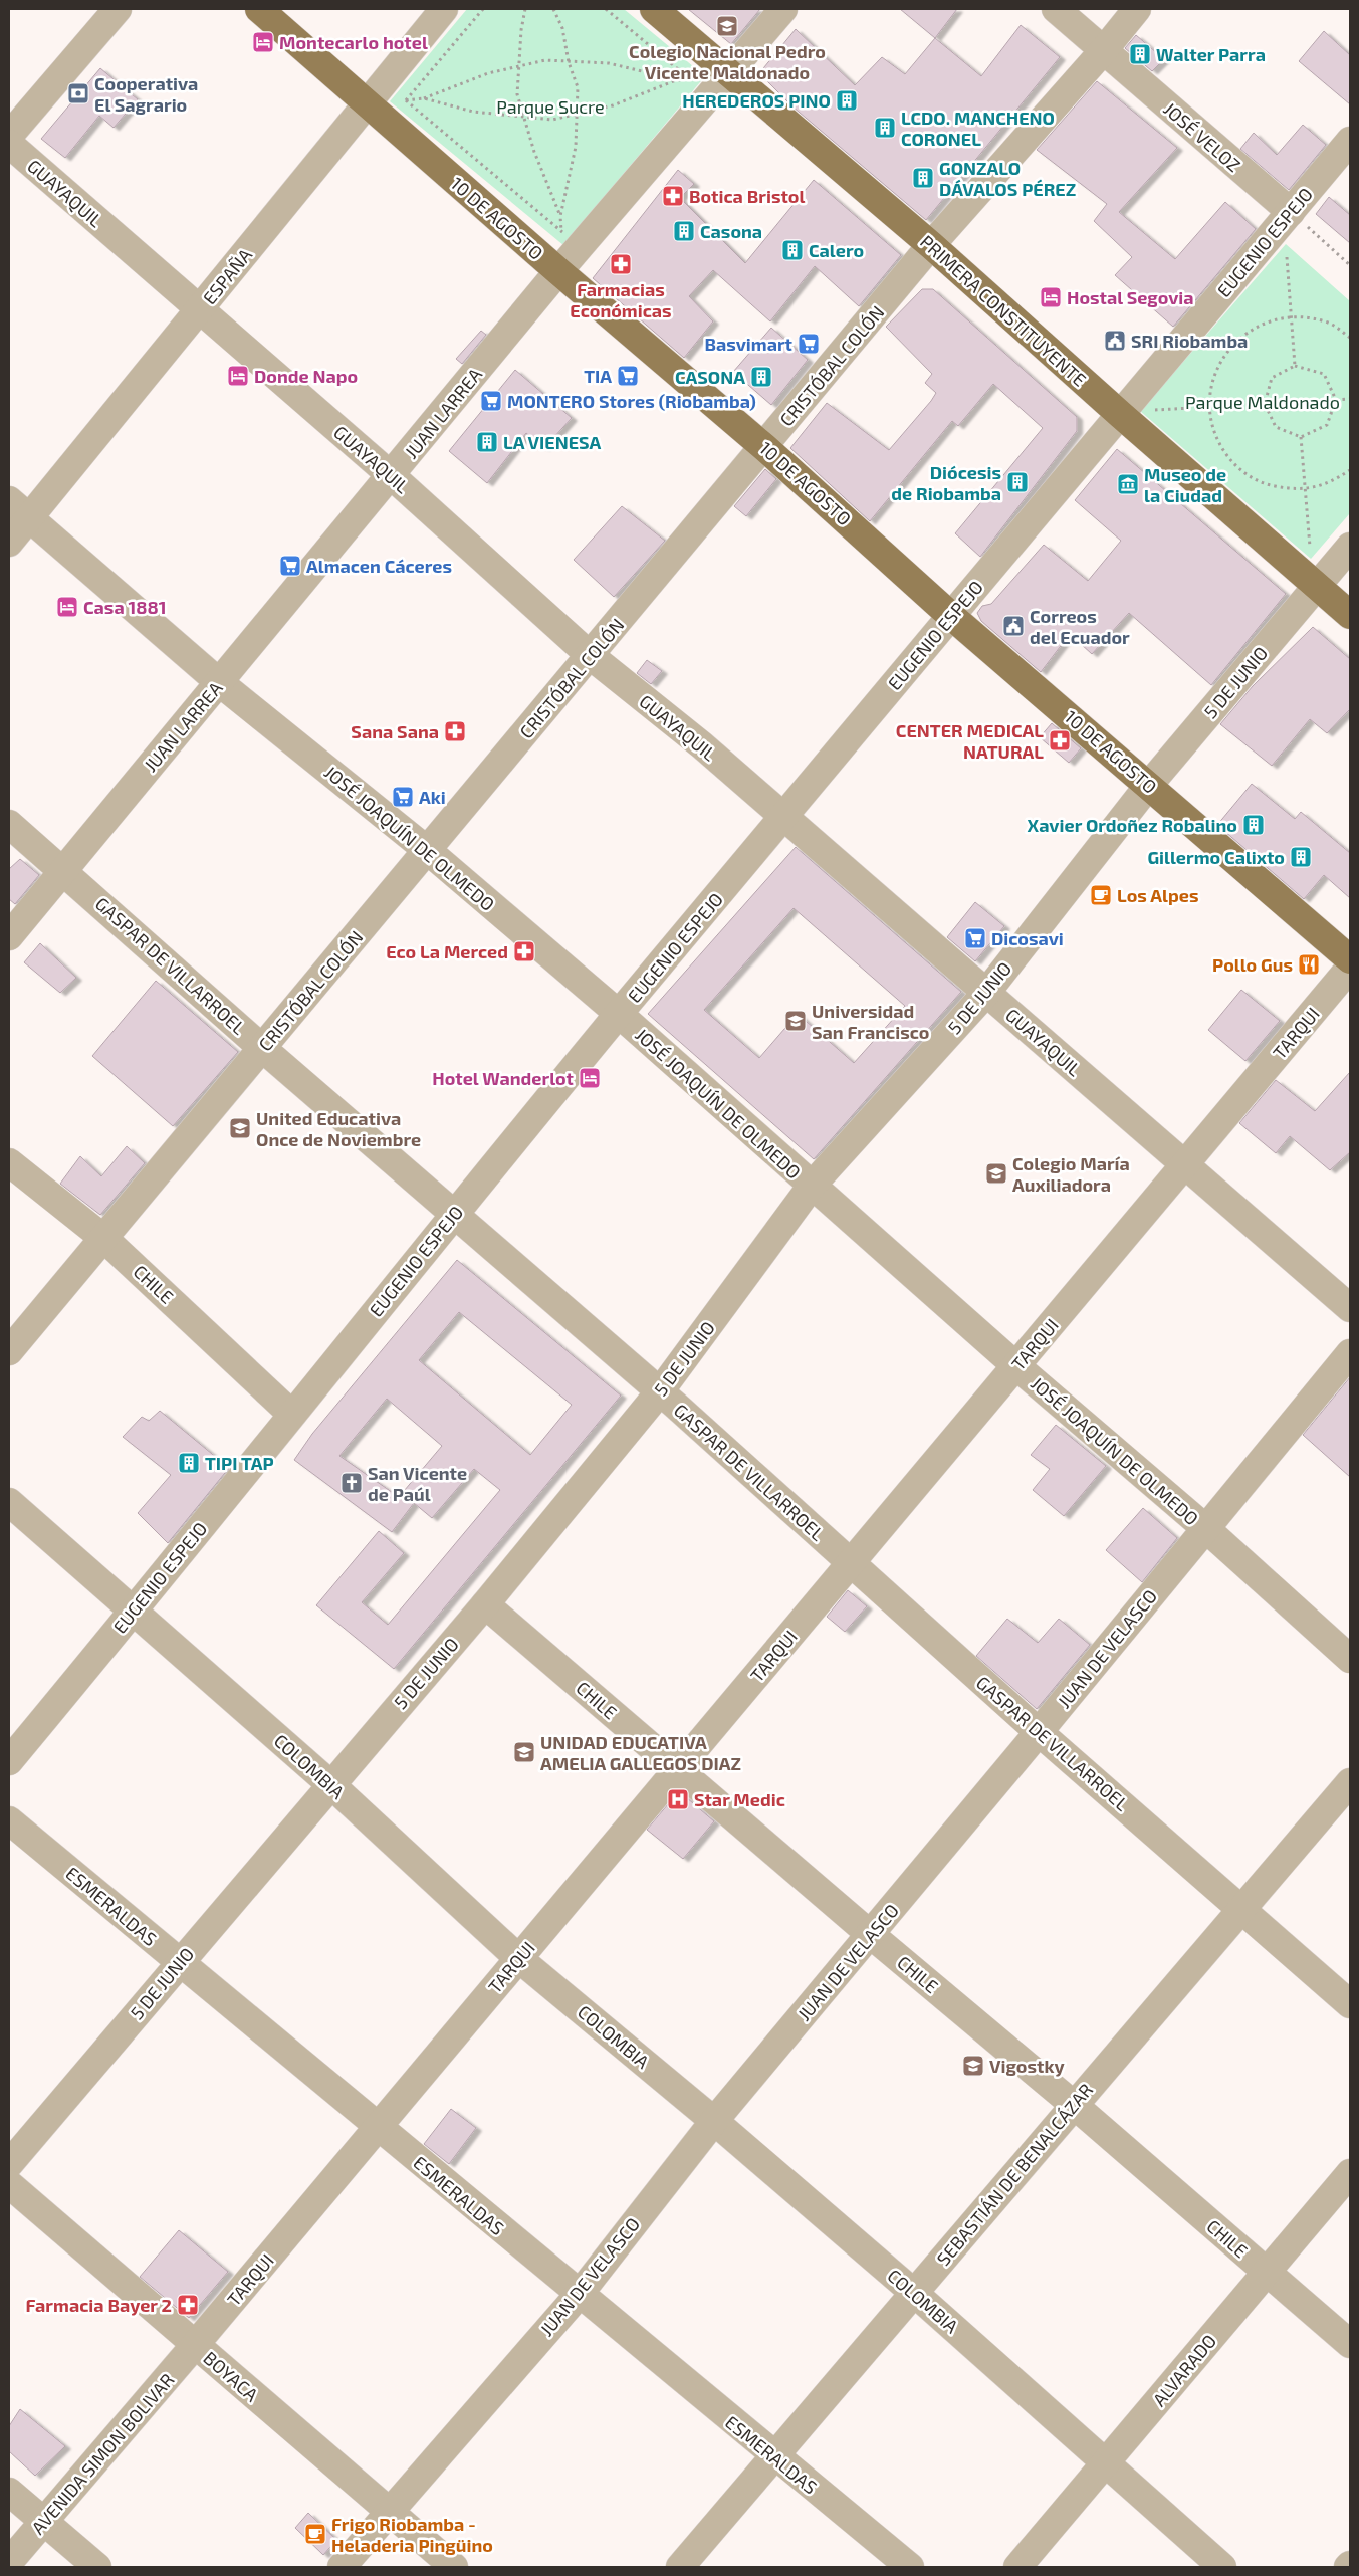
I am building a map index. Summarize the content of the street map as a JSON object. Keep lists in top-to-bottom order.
{
  "streets": {
    "main road": ["10 DE AGOSTO", "PRIMERA CONSTITUYENTE"],
    "street": [
      "JOSÉ VELOZ",
      "GUAYAQUIL",
      "EUGENIO ESPEJO",
      "ESPAÑA",
      "CRISTÓBAL COLÓN",
      "JUAN LARREA",
      "5 DE JUNIO",
      "JOSÉ JOAQUÍN DE OLMEDO",
      "GASPAR DE VILLARROEL",
      "TARQUI",
      "CHILE",
      "JUAN DE VELASCO",
      "COLOMBIA",
      "ESMERALDAS",
      "SEBASTIÁN DE BENALCÁZAR",
      "ALVARADO",
      "BOYACA",
      "AVENIDA SIMON BOLIVAR"
    ]
  },
  "crossings": [
    ["JOSÉ VELOZ", "EUGENIO ESPEJO"],
    ["JOSÉ VELOZ", "CRISTÓBAL COLÓN"],
    ["GUAYAQUIL", "EUGENIO ESPEJO"],
    ["GUAYAQUIL", "ESPAÑA"],
    ["GUAYAQUIL", "CRISTÓBAL COLÓN"],
    ["GUAYAQUIL", "JUAN LARREA"],
    ["GUAYAQUIL", "5 DE JUNIO"],
    ["GUAYAQUIL", "TARQUI"],
    ["10 DE AGOSTO", "EUGENIO ESPEJO"],
    ["10 DE AGOSTO", "ESPAÑA"],
    ["10 DE AGOSTO", "CRISTÓBAL COLÓN"],
    ["10 DE AGOSTO", "JUAN LARREA"],
    ["10 DE AGOSTO", "5 DE JUNIO"],
    ["EUGENIO ESPEJO", "PRIMERA CONSTITUYENTE"],
    ["EUGENIO ESPEJO", "JOSÉ JOAQUÍN DE OLMEDO"],
    ["EUGENIO ESPEJO", "GASPAR DE VILLARROEL"],
    ["EUGENIO ESPEJO", "CHILE"],
    ["EUGENIO ESPEJO", "COLOMBIA"],
    ["ESPAÑA", "JOSÉ JOAQUÍN DE OLMEDO"],
    ["PRIMERA CONSTITUYENTE", "CRISTÓBAL COLÓN"],
    ["PRIMERA CONSTITUYENTE", "JUAN LARREA"],
    ["PRIMERA CONSTITUYENTE", "5 DE JUNIO"],
    ["CRISTÓBAL COLÓN", "JOSÉ JOAQUÍN DE OLMEDO"],
    ["CRISTÓBAL COLÓN", "GASPAR DE VILLARROEL"],
    ["CRISTÓBAL COLÓN", "CHILE"],
    ["JUAN LARREA", "JOSÉ JOAQUÍN DE OLMEDO"],
    ["JUAN LARREA", "GASPAR DE VILLARROEL"],
    ["5 DE JUNIO", "JOSÉ JOAQUÍN DE OLMEDO"],
    ["5 DE JUNIO", "GASPAR DE VILLARROEL"],
    ["5 DE JUNIO", "CHILE"],
    ["5 DE JUNIO", "COLOMBIA"],
    ["5 DE JUNIO", "ESMERALDAS"],
    ["JOSÉ JOAQUÍN DE OLMEDO", "TARQUI"],
    ["JOSÉ JOAQUÍN DE OLMEDO", "JUAN DE VELASCO"],
    ["GASPAR DE VILLARROEL", "TARQUI"],
    ["GASPAR DE VILLARROEL", "JUAN DE VELASCO"],
    ["GASPAR DE VILLARROEL", "SEBASTIÁN DE BENALCÁZAR"],
    ["TARQUI", "CHILE"],
    ["TARQUI", "COLOMBIA"],
    ["TARQUI", "ESMERALDAS"],
    ["TARQUI", "BOYACA"],
    ["TARQUI", "AVENIDA SIMON BOLIVAR"],
    ["CHILE", "JUAN DE VELASCO"],
    ["CHILE", "SEBASTIÁN DE BENALCÁZAR"],
    ["CHILE", "ALVARADO"],
    ["JUAN DE VELASCO", "COLOMBIA"],
    ["JUAN DE VELASCO", "ESMERALDAS"],
    ["JUAN DE VELASCO", "BOYACA"],
    ["COLOMBIA", "SEBASTIÁN DE BENALCÁZAR"],
    ["COLOMBIA", "ALVARADO"],
    ["ESMERALDAS", "SEBASTIÁN DE BENALCÁZAR"],
    ["BOYACA", "AVENIDA SIMON BOLIVAR"]
  ],
  "parks": ["Parque Sucre", "Parque Maldonado"],
  "places": {
    "school or university": [
      "Colegio Nacional Pedro Vicente Maldonado",
      "Universidad San Francisco",
      "United Educativa Once de Noviembre",
      "Colegio María Auxiliadora",
      "UNIDAD EDUCATIVA AMELIA GALLEGOS DIAZ",
      "Vigostky"
    ],
    "hotel": [
      "Montecarlo hotel",
      "Hostal Segovia",
      "Donde Napo",
      "Casa 1881",
      "Hotel Wanderlot"
    ],
    "building": [
      "Walter Parra",
      "HEREDEROS PINO",
      "LCDO. MANCHENO CORONEL",
      "GONZALO DÁVALOS PÉREZ",
      "Casona",
      "Calero",
      "CASONA",
      "LA VIENESA",
      "Diócesis de Riobamba",
      "Xavier Ordoñez Robalino",
      "Gillermo Calixto",
      "TIPI TAP"
    ],
    "bank": ["Cooperativa El Sagrario"],
    "pharmacy": [
      "Botica Bristol",
      "Farmacias Económicas",
      "Sana Sana",
      "CENTER MEDICAL NATURAL",
      "Eco La Merced",
      "Farmacia Bayer 2"
    ],
    "public building": ["SRI Riobamba", "Correos del Ecuador"],
    "supermarket": [
      "Basvimart",
      "TIA",
      "MONTERO Stores (Riobamba)",
      "Almacen Cáceres",
      "Aki",
      "Dicosavi"
    ],
    "museum": ["Museo de la Ciudad"],
    "cafe": ["Los Alpes", "Frigo Riobamba - Heladeria Pingüino"],
    "restaurant": ["Pollo Gus"],
    "church": ["San Vicente de Paúl"],
    "hospital": ["Star Medic"]
  }
}
